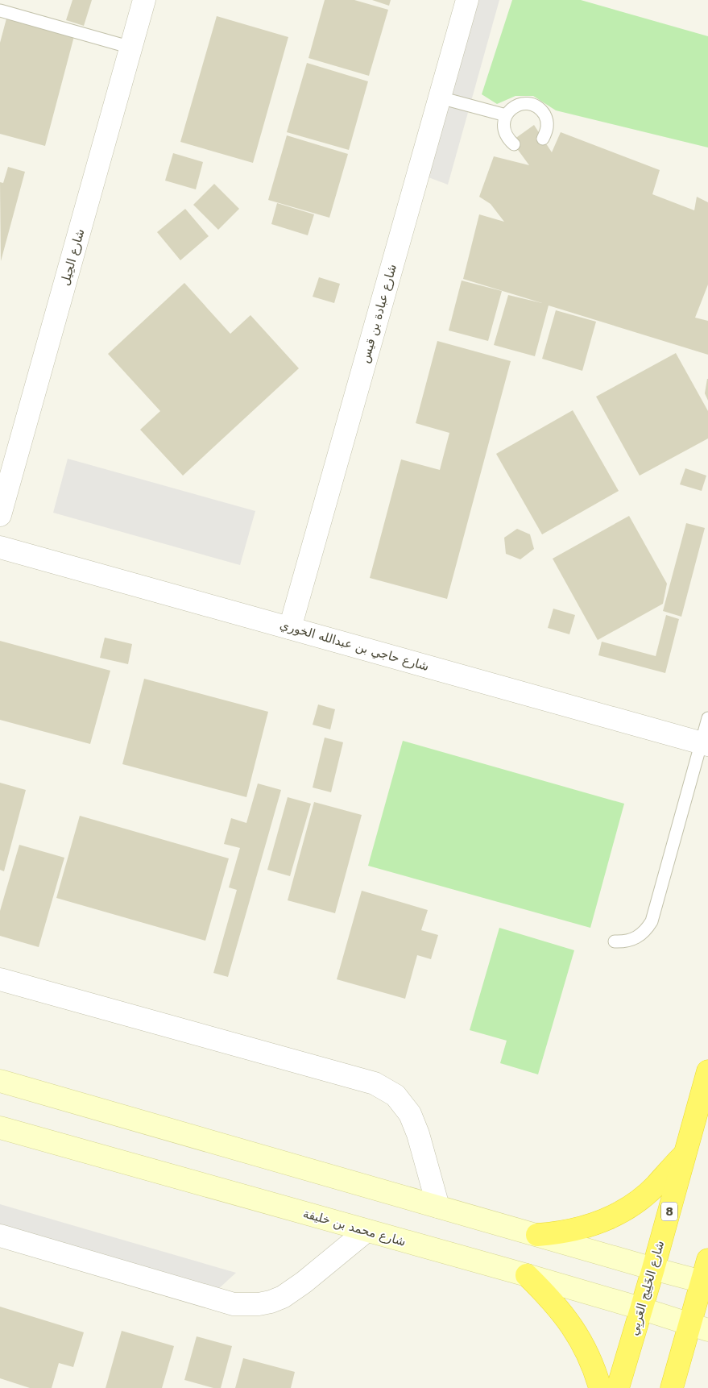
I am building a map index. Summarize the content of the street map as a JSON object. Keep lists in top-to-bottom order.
{
  "streets": {
    "highway": ["8", "شارع الخَلِيج العَربِي"],
    "main road": ["شارع محمد بن خليفة"],
    "street": ["شارع الحِيل", "شارع عبادة بن قيس", "شارع حاجي بن عبدالله الخوري"]
  },
  "crossings": [
    ["شارع عبادة بن قيس", "شارع حاجي بن عبدالله الخوري"],
    ["شارع محمد بن خليفة", "شارع الخَلِيج العَربِي"]
  ]
}
